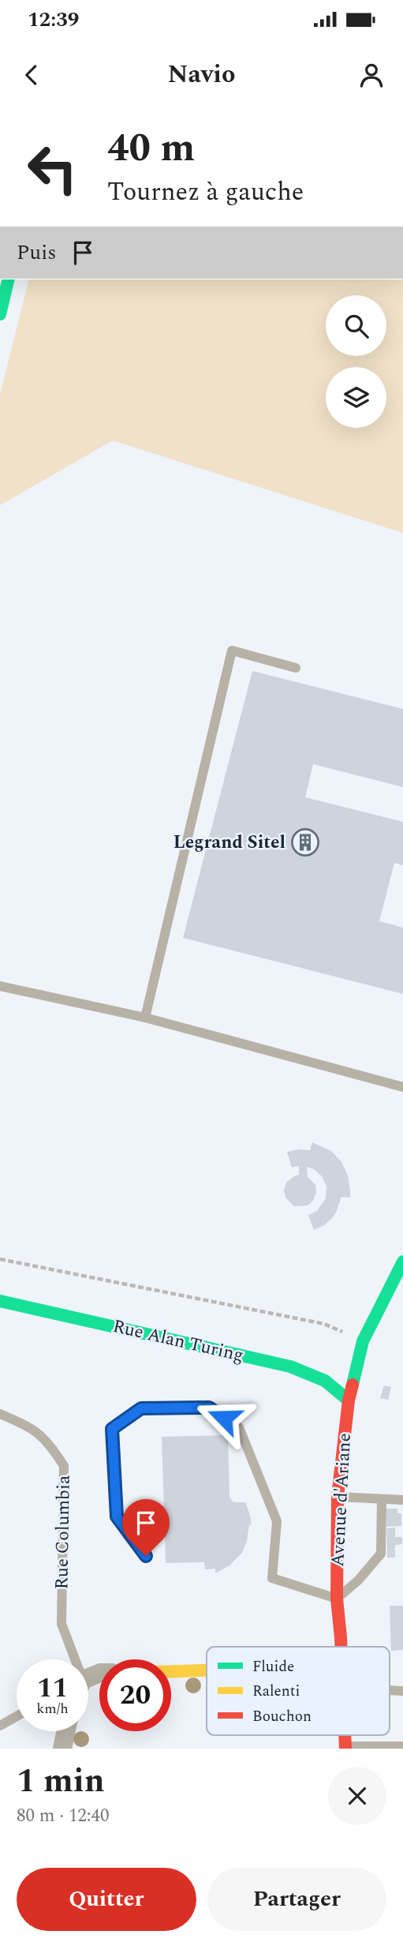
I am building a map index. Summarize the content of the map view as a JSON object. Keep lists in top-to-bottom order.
{
  "streets": {
    "street": ["Rue Alan Turing", "Avenue d'Ariane"],
    "lane": ["Rue Columbia"]
  },
  "crossings": [
    ["Rue Alan Turing", "Avenue d'Ariane"]
  ],
  "places": {
    "building": ["Legrand Sitel"]
  },
  "legend": ["Fluide", "Ralenti", "Bouchon"],
  "page": {
    "status": "12:39",
    "header": "Navio",
    "turn": ["40 m", "Tournez à gauche"],
    "then": "Puis",
    "speed": "11 km/h",
    "limit": "20",
    "heading": ["1 min", "80 m · 12:40"],
    "buttons": ["Quitter", "Partager"]
  }
}
